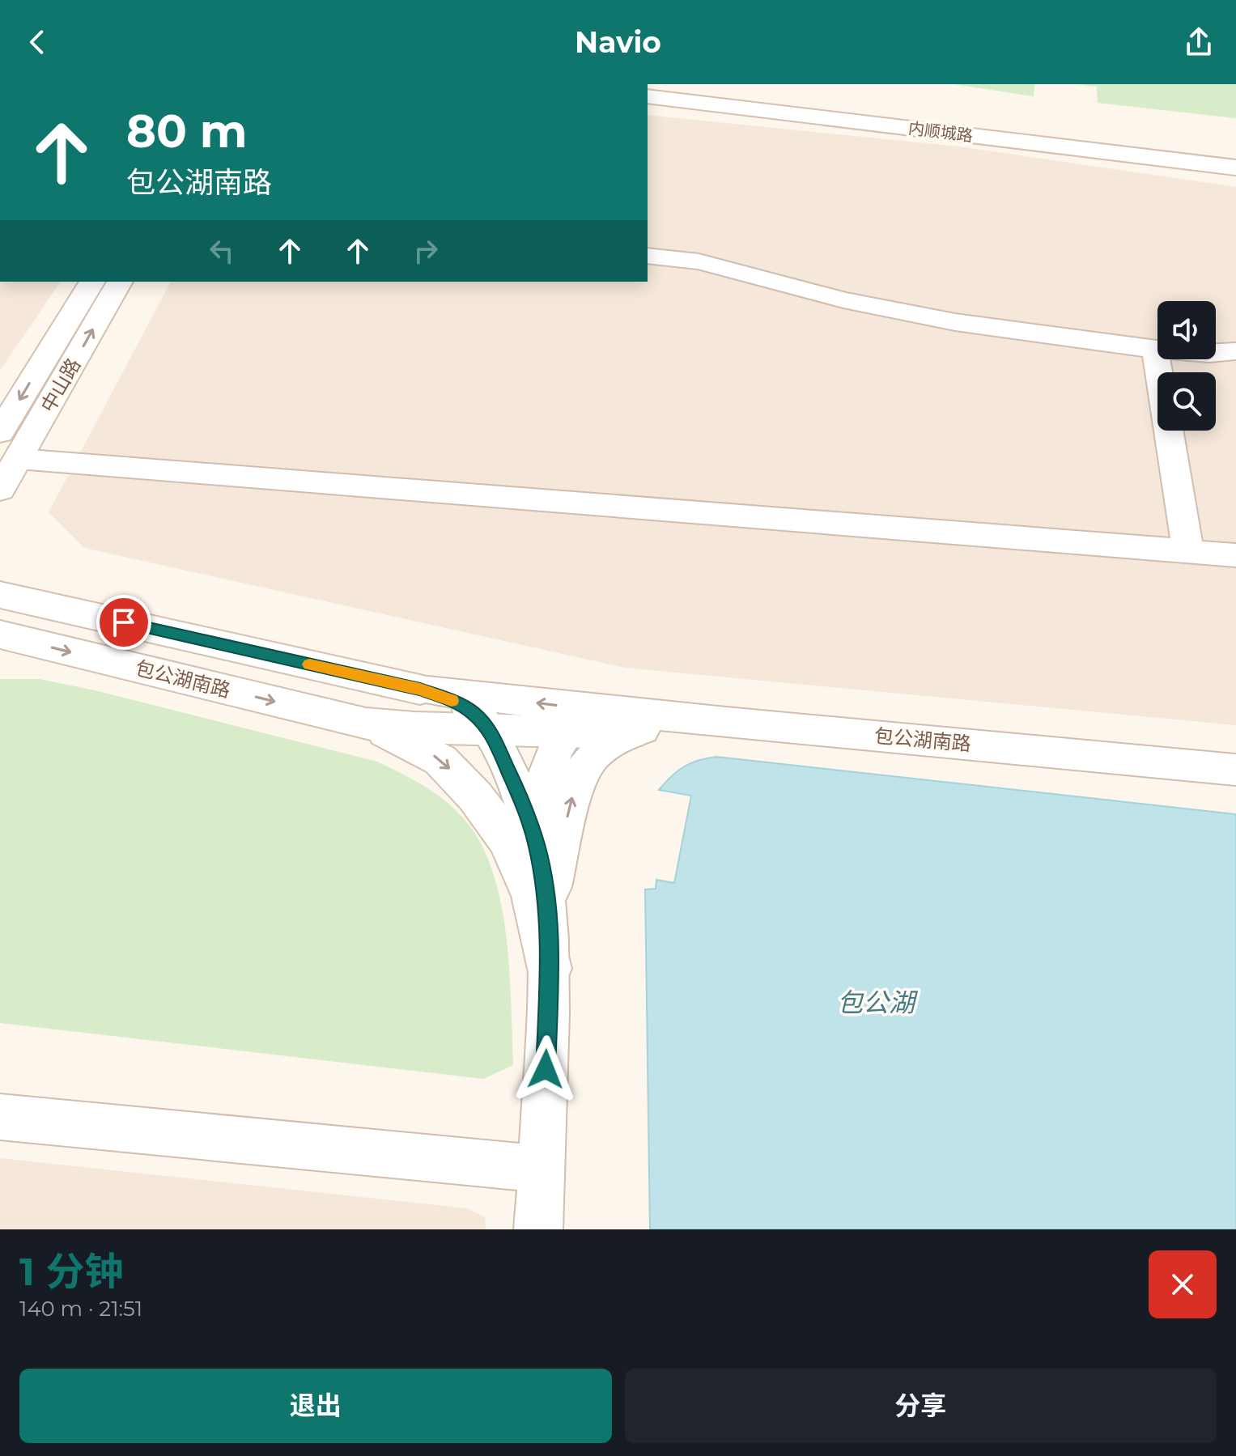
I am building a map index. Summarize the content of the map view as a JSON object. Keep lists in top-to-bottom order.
{
  "streets": {
    "street": ["内顺城路", "中山路", "包公湖南路"]
  },
  "water": ["包公湖"],
  "page": {
    "header": "Navio",
    "turn": ["80 m", "包公湖南路"],
    "heading": ["1 分钟", "140 m · 21:51"],
    "buttons": ["退出", "分享"]
  }
}
